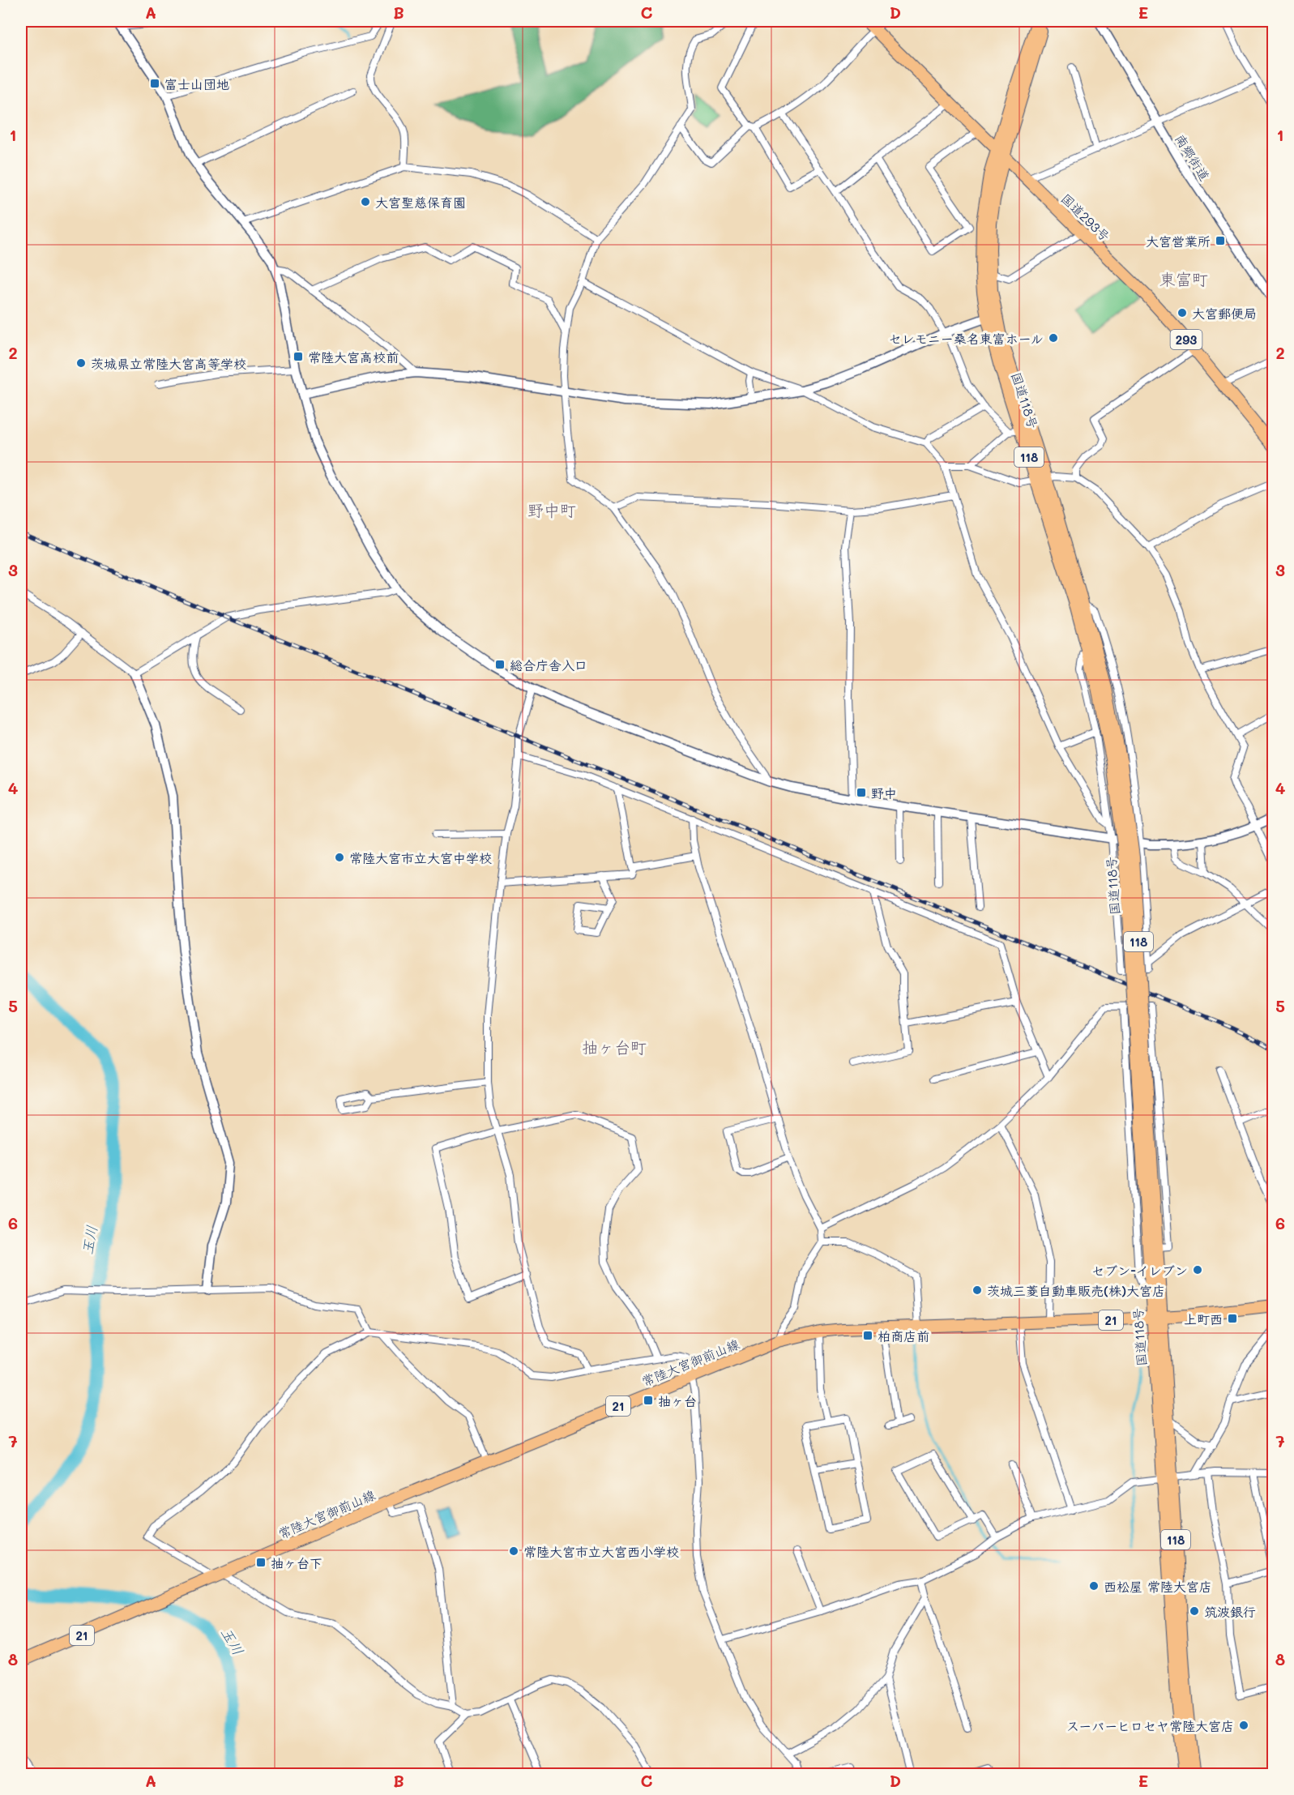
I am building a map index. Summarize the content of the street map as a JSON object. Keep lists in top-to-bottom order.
{
  "streets": {
    "main road": [
      "国道293号",
      "293",
      "国道118号",
      "118",
      "21",
      "常陸大宮御前山線"
    ],
    "street": ["南郷街道"]
  },
  "crossings": [
    ["国道293号", "国道118号"],
    ["国道118号", "常陸大宮御前山線"]
  ],
  "districts": ["東富町", "野中町", "抽ヶ台町"],
  "water": ["玉川"],
  "places": {
    "transit": [
      "富士山団地",
      "大宮営業所",
      "常陸大宮高校前",
      "総合庁舎入口",
      "野中",
      "上町西",
      "柏商店前",
      "抽ヶ台",
      "抽ヶ台下"
    ],
    "other": [
      "大宮聖慈保育園",
      "大宮郵便局",
      "セレモニー桑名東富ホール",
      "茨城県立常陸大宮高等学校",
      "常陸大宮市立大宮中学校",
      "セブン-イレブン",
      "茨城三菱自動車販売(株)大宮店",
      "常陸大宮市立大宮西小学校",
      "西松屋 常陸大宮店",
      "筑波銀行",
      "スーパーヒロセヤ常陸大宮店"
    ]
  },
  "grid": {
    "columns": [
      "A",
      "B",
      "C",
      "D",
      "E"
    ],
    "rows": [
      "1",
      "2",
      "3",
      "4",
      "5",
      "6",
      "7",
      "8"
    ]
  }
}
